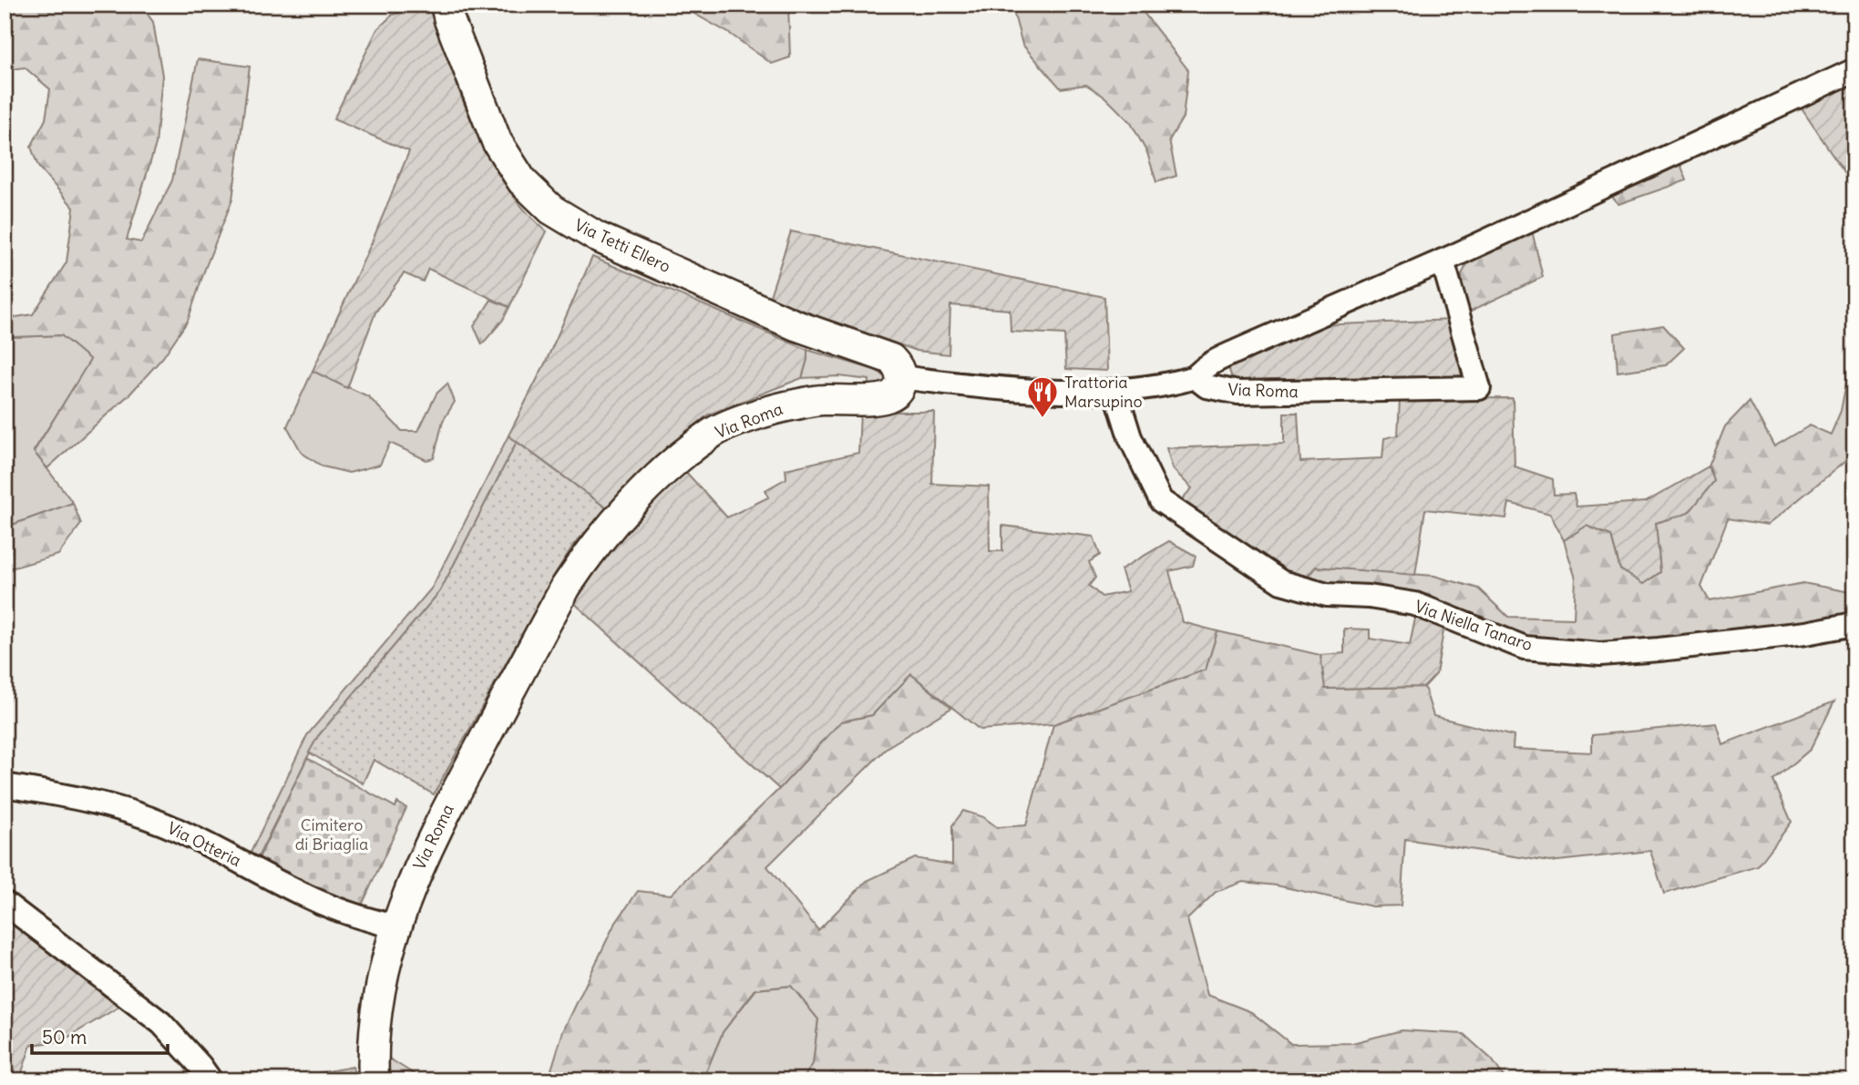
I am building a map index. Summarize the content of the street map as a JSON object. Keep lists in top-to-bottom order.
{
  "streets": {
    "main road": ["Via Tetti Ellero", "Via Roma"],
    "street": ["Via Niella Tanaro", "Via Otteria"]
  },
  "crossings": [
    ["Via Tetti Ellero", "Via Roma"],
    ["Via Roma", "Via Otteria"]
  ],
  "parks": ["Cimitero di Briaglia"],
  "places": {
    "restaurant": ["Trattoria Marsupino"]
  },
  "scale_bar": "50 m"
}
